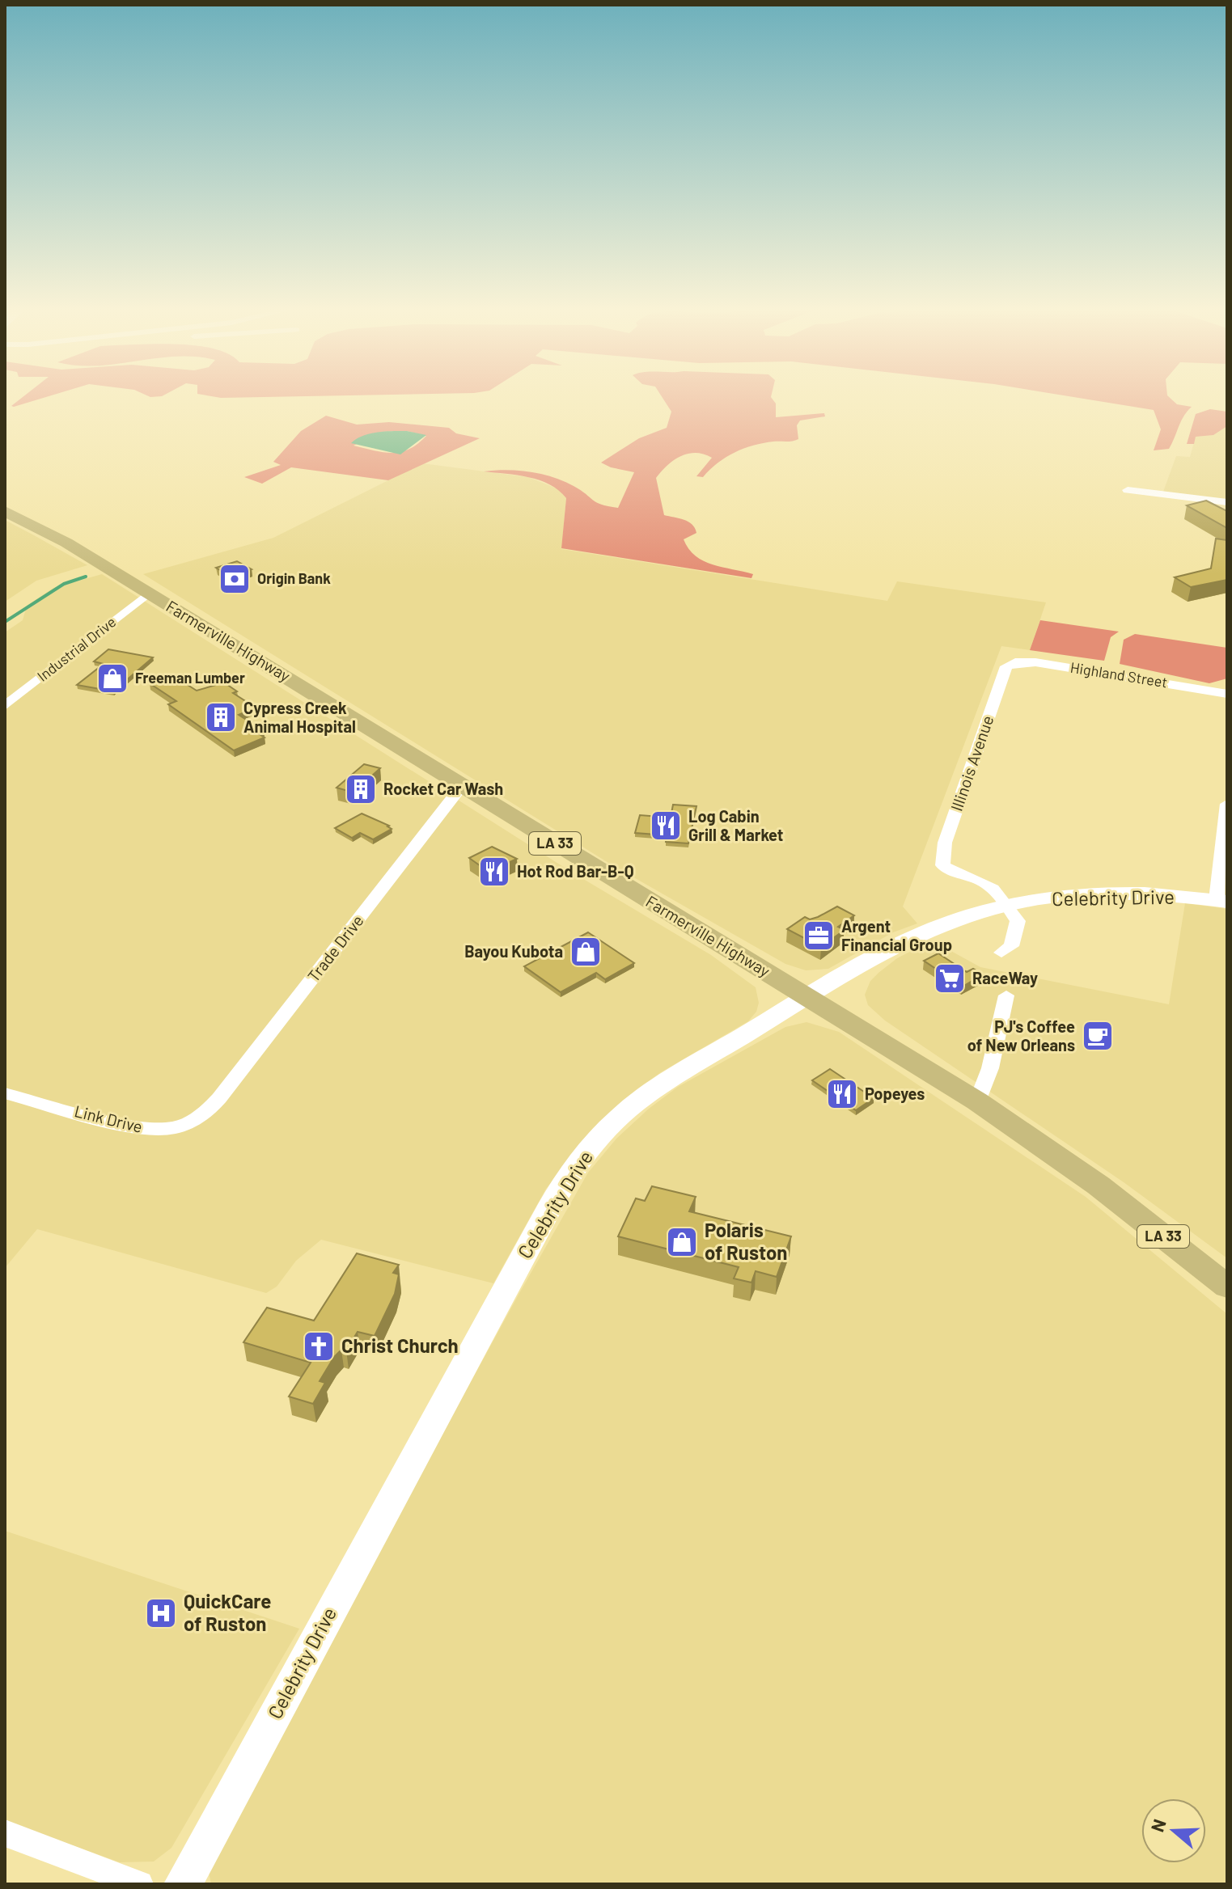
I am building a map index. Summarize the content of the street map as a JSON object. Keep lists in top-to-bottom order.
{
  "streets": {
    "main road": ["Farmerville Highway", "LA 33"],
    "street": [
      "Industrial Drive",
      "Highland Street",
      "Illinois Avenue",
      "Celebrity Drive",
      "Trade Drive",
      "Link Drive"
    ]
  },
  "crossings": [
    ["Farmerville Highway", "Industrial Drive"],
    ["Farmerville Highway", "Celebrity Drive"],
    ["Farmerville Highway", "Trade Drive"],
    ["Highland Street", "Illinois Avenue"],
    ["Illinois Avenue", "Celebrity Drive"],
    ["Trade Drive", "Link Drive"]
  ],
  "places": {
    "bank": ["Origin Bank"],
    "shop": ["Freeman Lumber", "Bayou Kubota", "Polaris of Ruston"],
    "building": ["Cypress Creek Animal Hospital", "Rocket Car Wash"],
    "restaurant": ["Log Cabin Grill & Market", "Hot Rod Bar-B-Q", "Popeyes"],
    "office": ["Argent Financial Group"],
    "supermarket": ["RaceWay"],
    "cafe": ["PJ's Coffee of New Orleans"],
    "church": ["Christ Church"],
    "hospital": ["QuickCare of Ruston"]
  },
  "north": "left"
}
